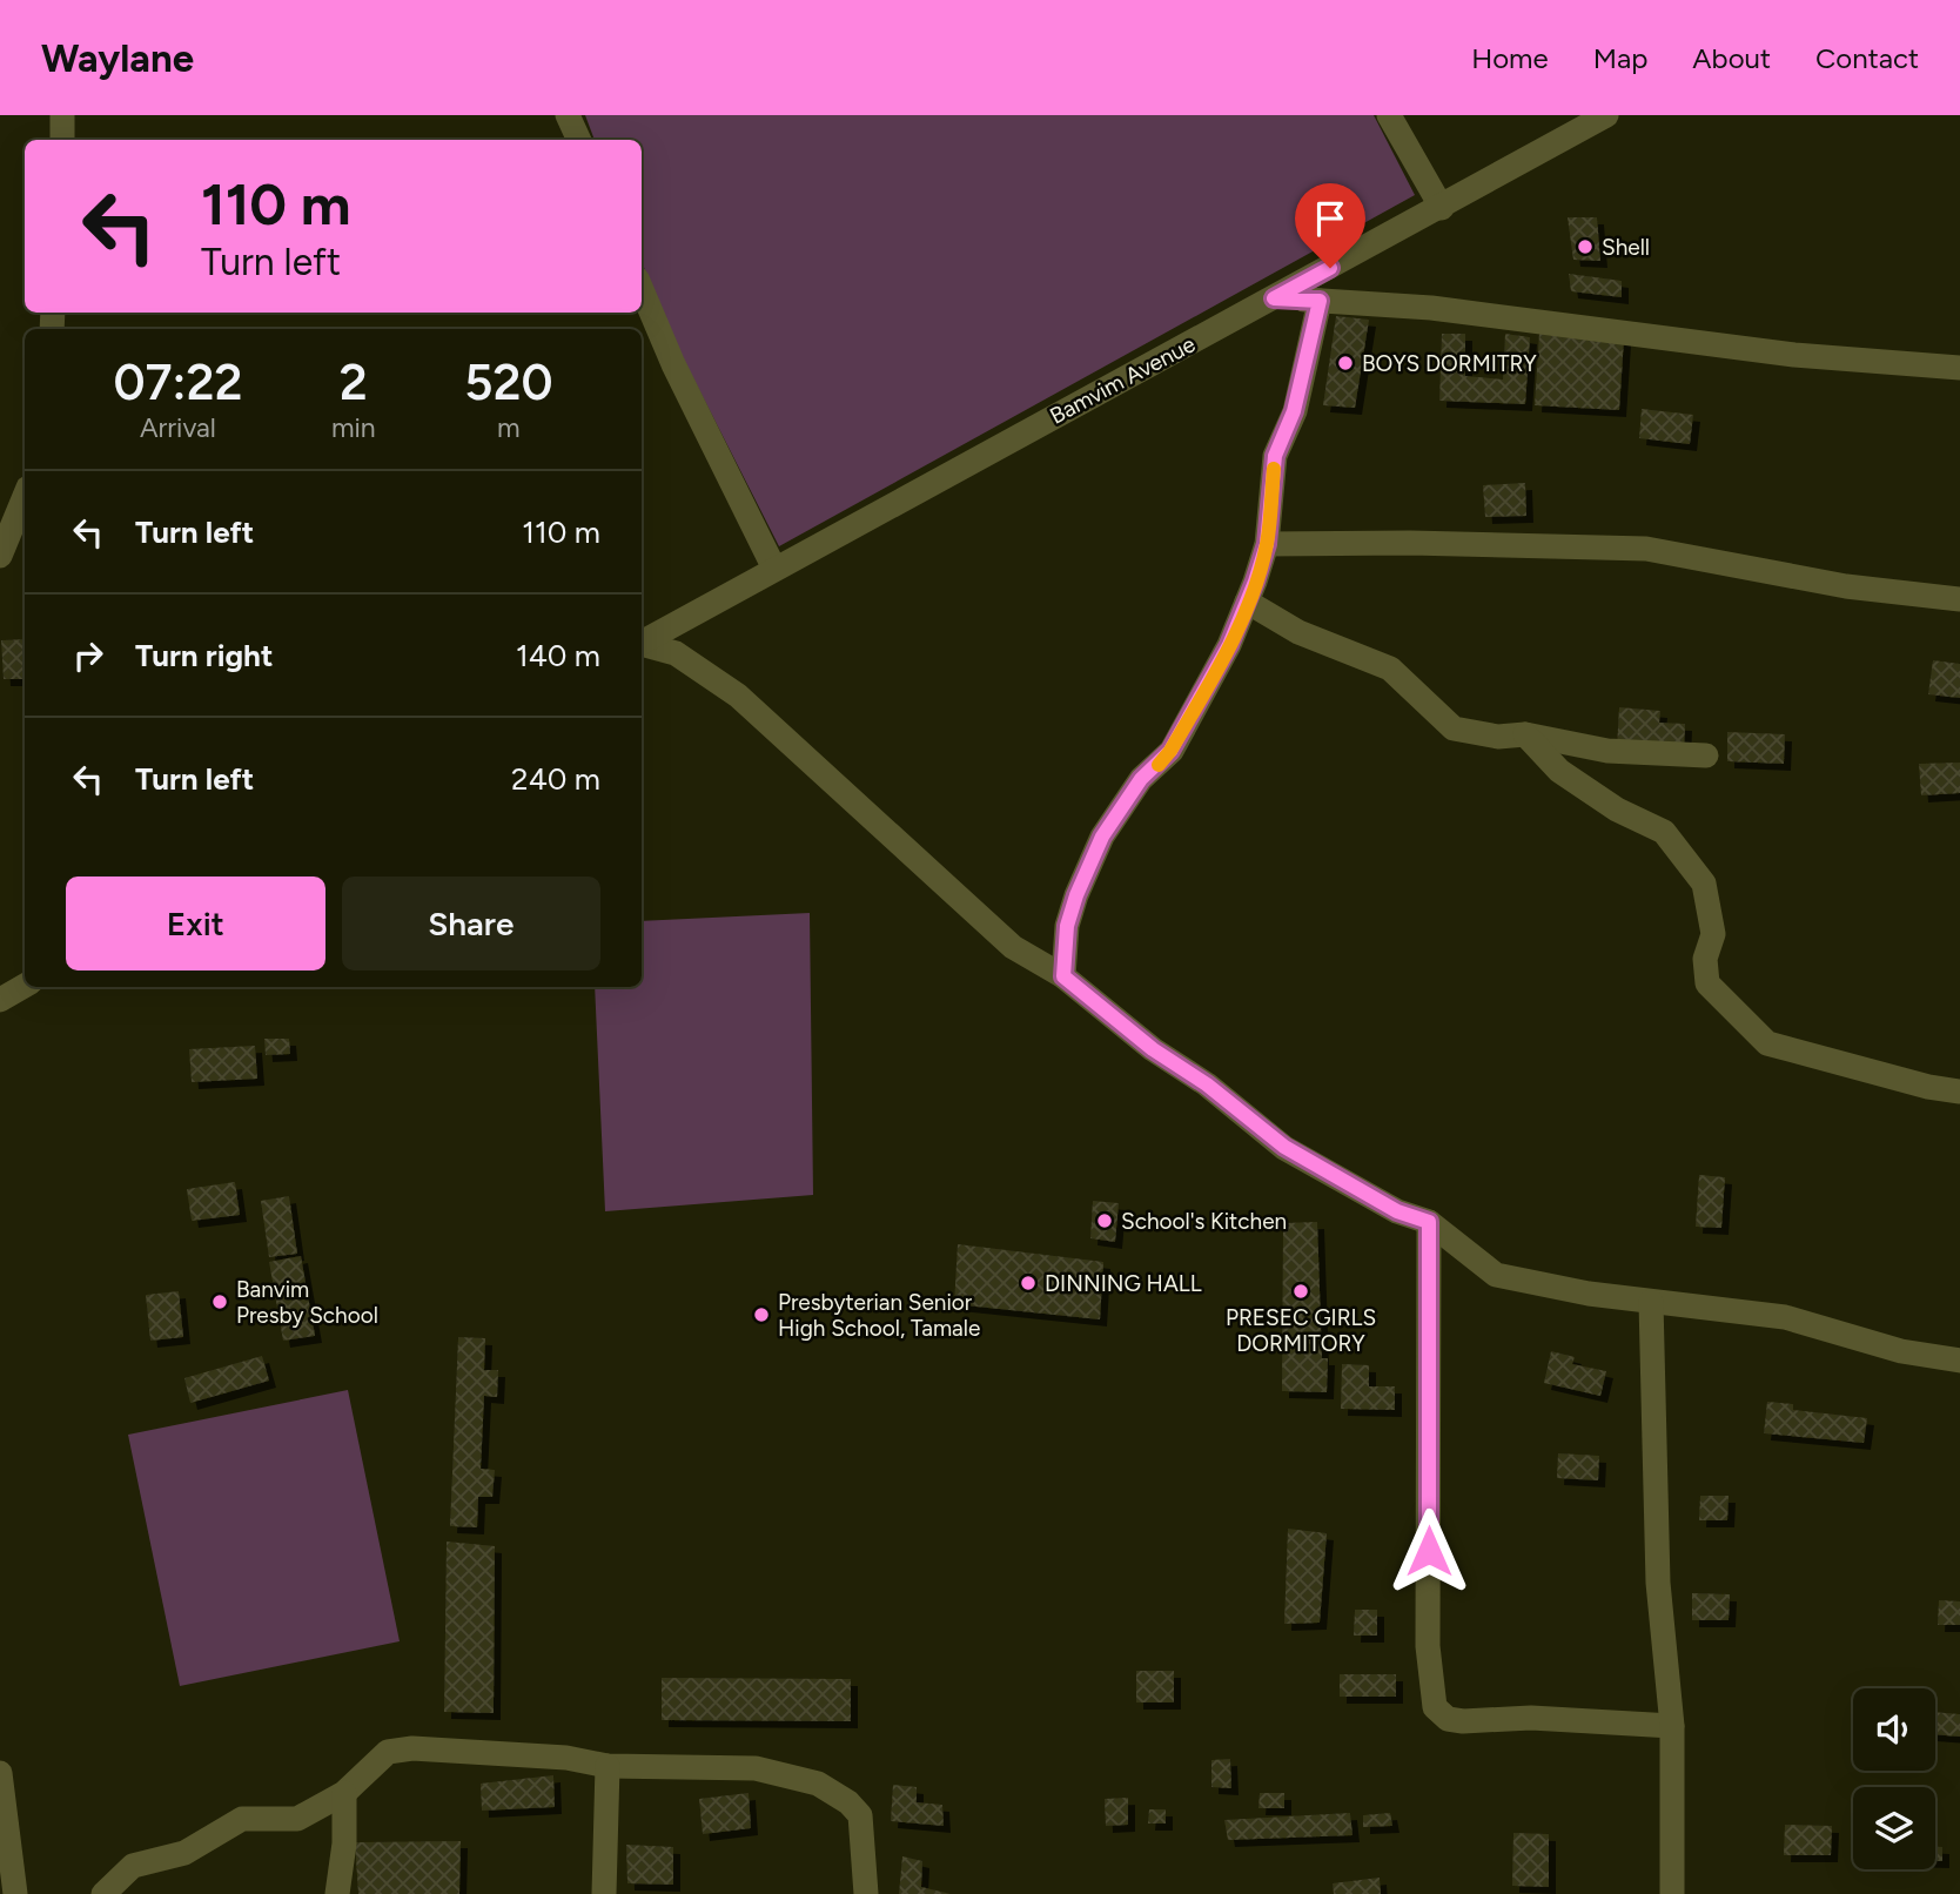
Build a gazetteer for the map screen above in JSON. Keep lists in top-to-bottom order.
{
  "streets": {
    "street": ["Bamvim Avenue"]
  },
  "places": [
    "Shell",
    "BOYS DORMITRY",
    "School's Kitchen",
    "DINNING HALL",
    "PRESEC GIRLS DORMITORY",
    "Banvim Presby School",
    "Presbyterian Senior High School, Tamale"
  ],
  "page": {
    "header": "Waylane",
    "nav": [
      "Home",
      "Map",
      "About",
      "Contact"
    ],
    "turn": ["110 m", "Turn left"],
    "eta": [
      "07:22",
      "Arrival",
      "2",
      "min",
      "520",
      "m"
    ],
    "list": [
      {
        "name": "Turn left",
        "value": "110 m"
      },
      {
        "name": "Turn right",
        "value": "140 m"
      },
      {
        "name": "Turn left",
        "value": "240 m"
      }
    ],
    "buttons": ["Exit", "Share"]
  }
}
